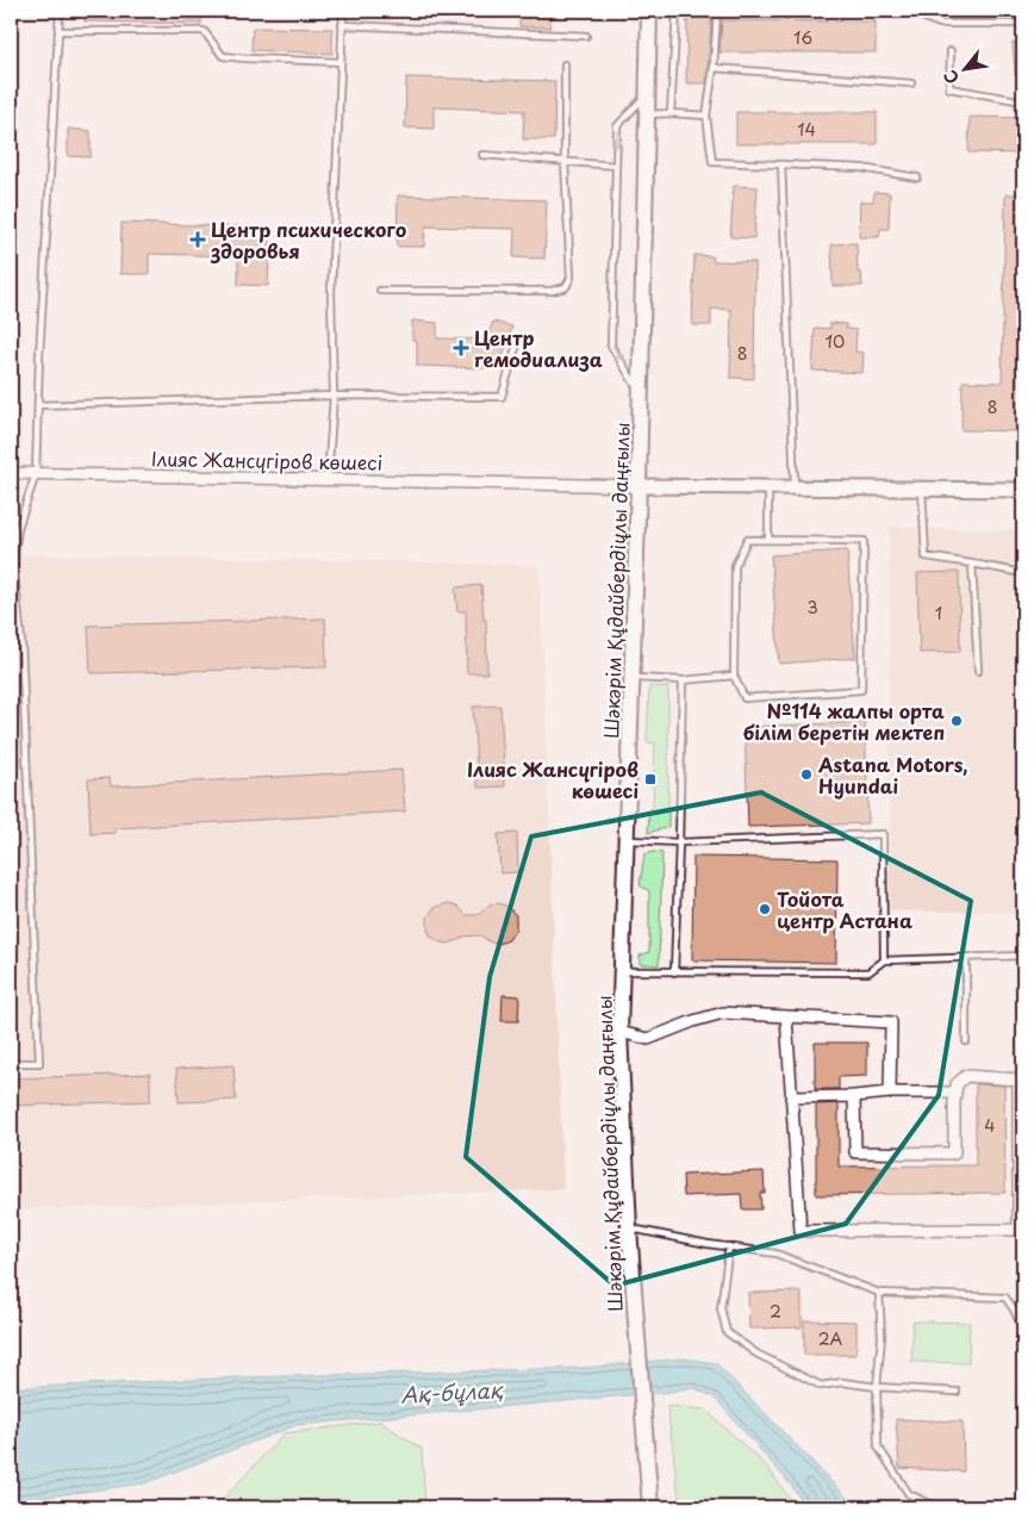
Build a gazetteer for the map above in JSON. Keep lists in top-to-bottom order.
{
  "streets": {
    "main road": ["Шәкәрім Құдайбердіұлы даңғылы"],
    "street": ["Ілияс Жансүгіров көшесі"]
  },
  "crossings": [
    ["Ілияс Жансүгіров көшесі", "Шәкәрім Құдайбердіұлы даңғылы"]
  ],
  "water": ["Ақ-бұлақ"],
  "places": {
    "health": ["Центр психического здоровья", "Центр гемодиализа"],
    "other": ["№114 жалпы орта білім беретін мектеп", "Astana Motors, Hyundai", "Тойота центр Астана"],
    "transit": ["Ілияс Жансүгіров көшесі"]
  },
  "house_numbers": [
    "16",
    "14",
    "10",
    "8",
    "8",
    "3",
    "1",
    "4",
    "2",
    "2А"
  ],
  "north": "bottom left"
}
